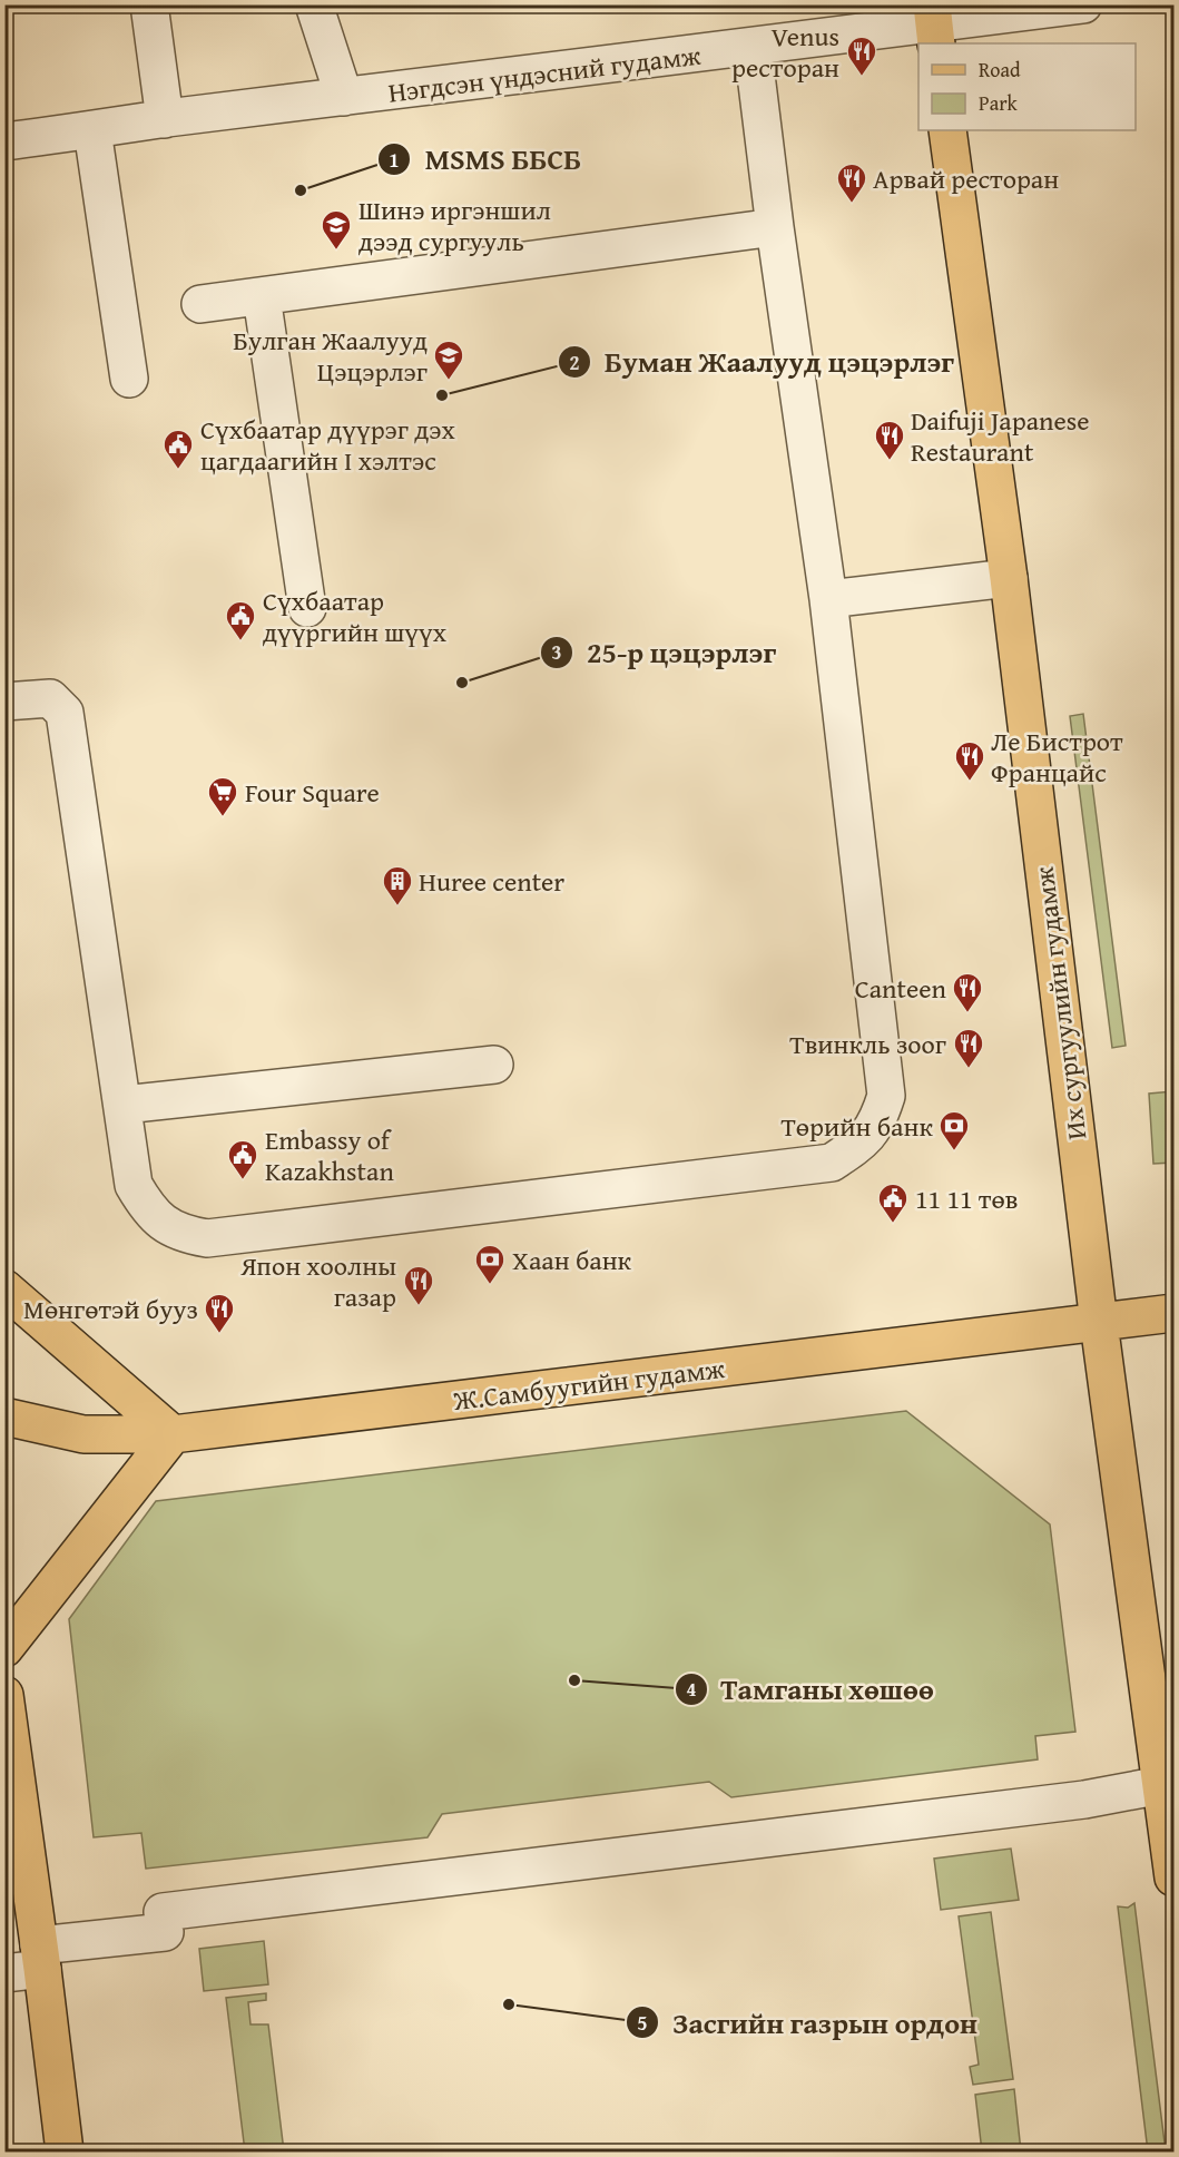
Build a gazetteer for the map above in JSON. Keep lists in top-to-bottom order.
{
  "streets": {
    "main road": ["Их сургуулийн гудамж", "Ж.Самбуугийн гудамж"],
    "street": ["Нэгдсэн үндэсний гудамж"]
  },
  "crossings": [
    ["Их сургуулийн гудамж", "Ж.Самбуугийн гудамж"]
  ],
  "places": {
    "restaurant": [
      "Venus ресторан",
      "Арвай ресторан",
      "Daifuji Japanese Restaurant",
      "Ле Бистрот Францайс",
      "Canteen",
      "Твинкль зоог",
      "Япон хоолны газар",
      "Мөнгөтэй бууз"
    ],
    "other": [
      "MSMS ББСБ",
      "Буман Жаалууд цэцэрлэг",
      "25-р цэцэрлэг",
      "Тамганы хөшөө",
      "Засгийн газрын ордон"
    ],
    "school or university": ["Шинэ иргэншил дээд сургууль", "Булган Жаалууд Цэцэрлэг"],
    "public building": [
      "Сүхбаатар дүүрэг дэх цагдаагийн I хэлтэс",
      "Сүхбаатар дүүргийн шүүх",
      "Embassy of Kazakhstan",
      "11 11 төв"
    ],
    "supermarket": ["Four Square"],
    "building": ["Huree center"],
    "bank": ["Төрийн банк", "Хаан банк"]
  },
  "legend": ["Road", "Park"]
}
